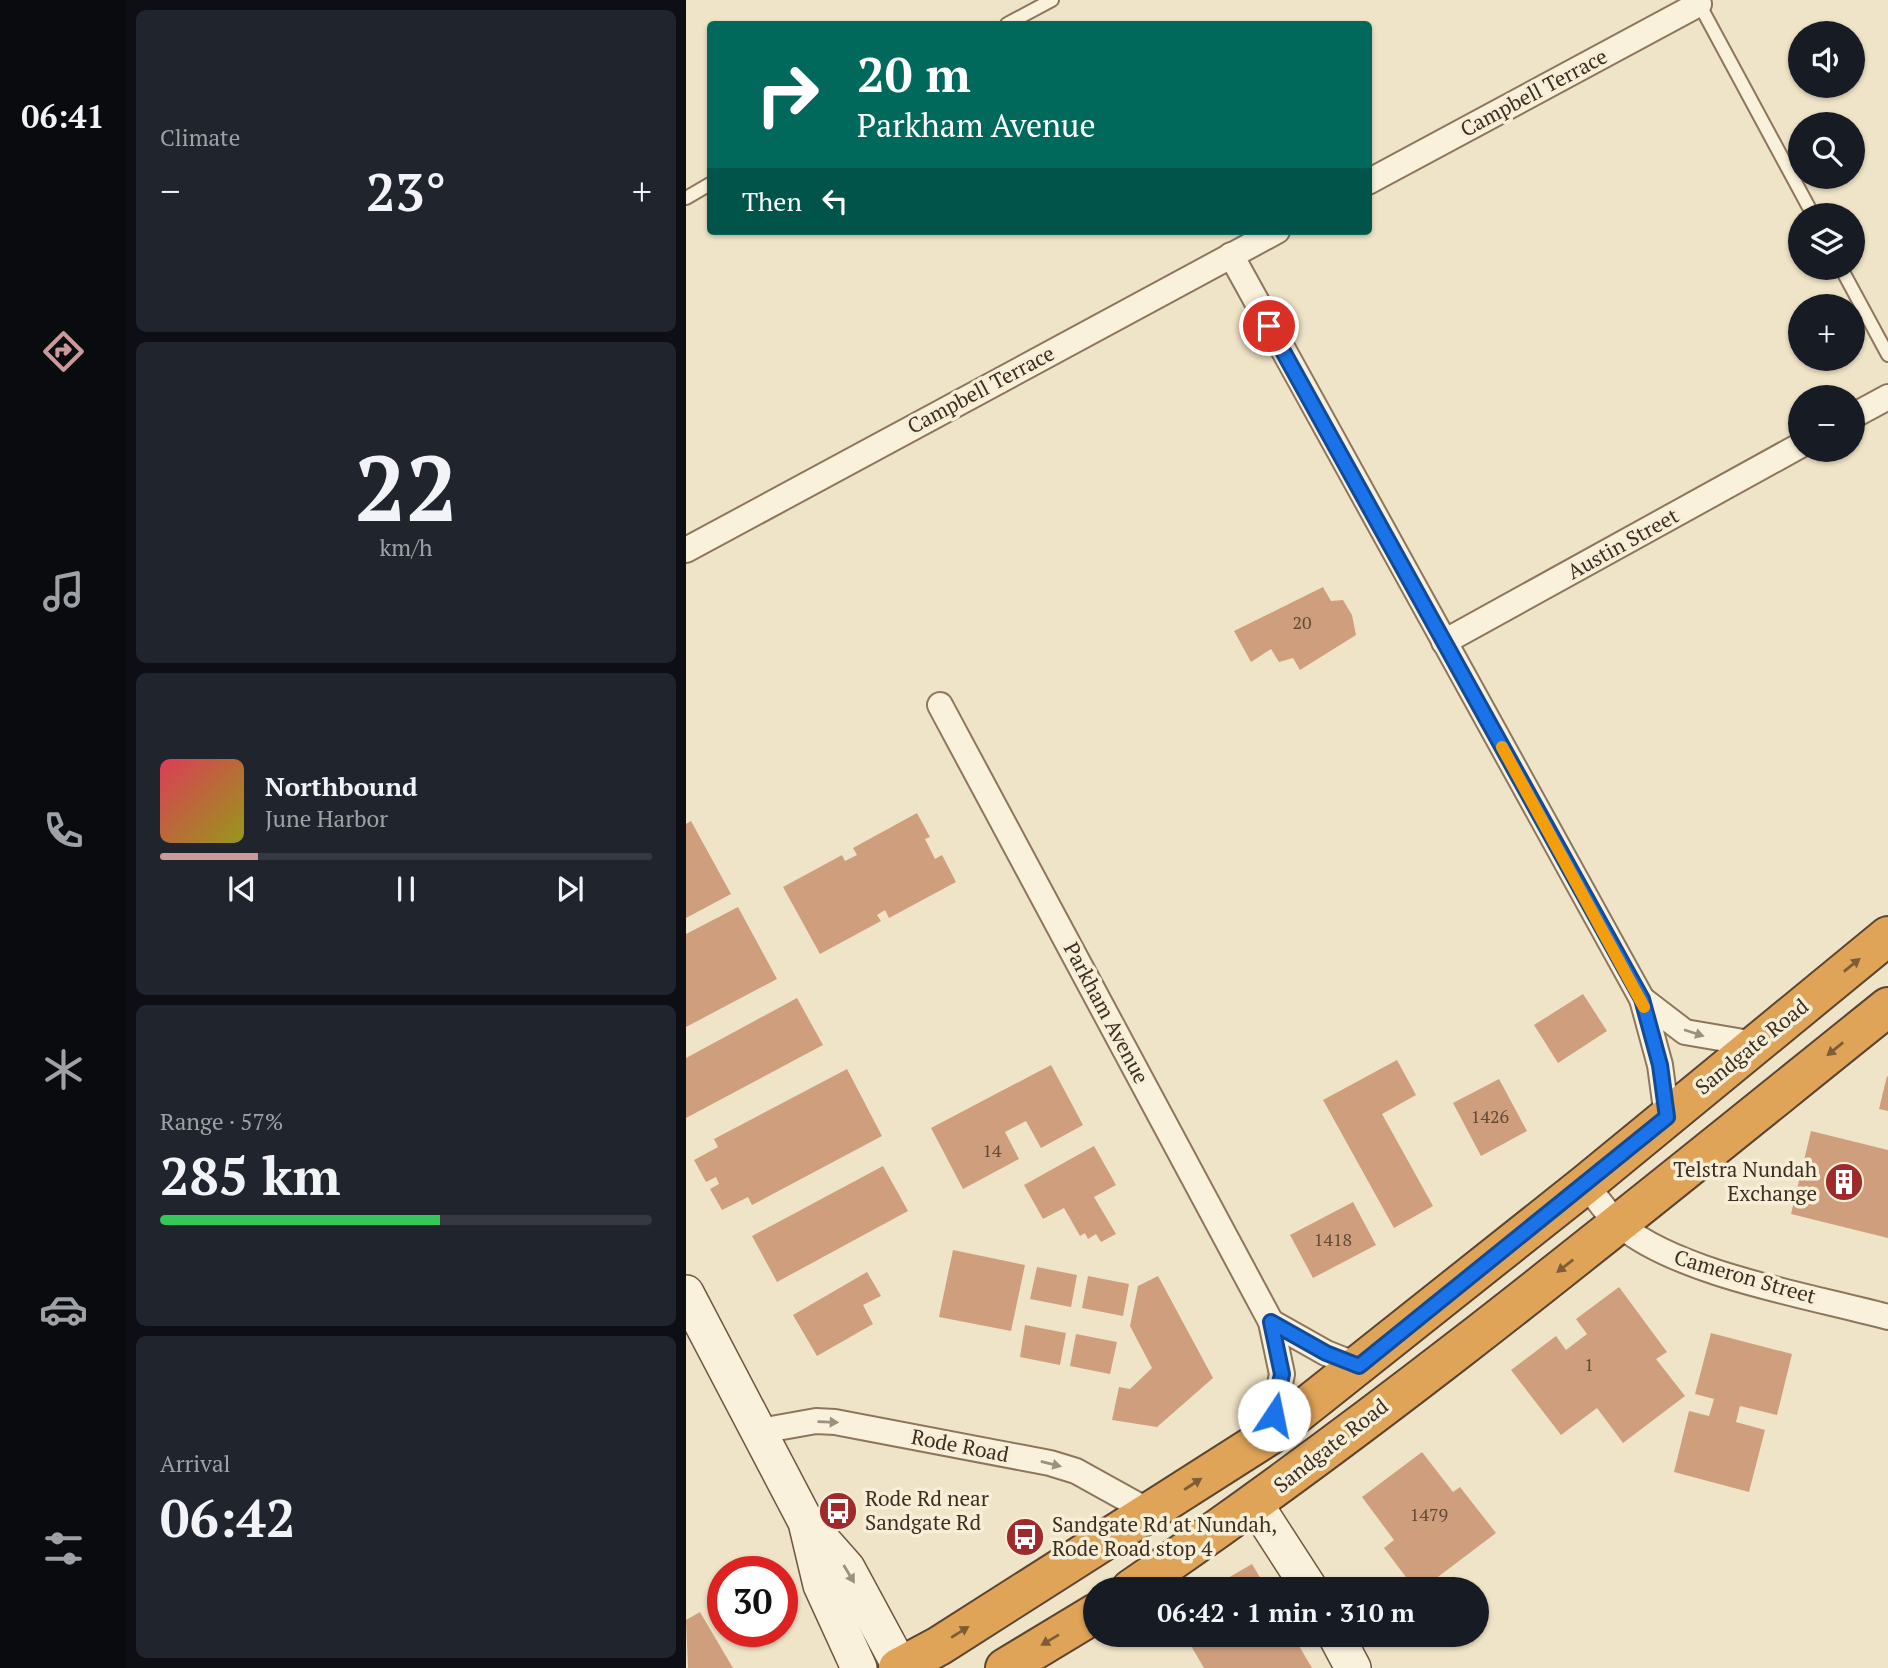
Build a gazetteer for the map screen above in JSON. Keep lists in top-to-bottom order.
{
  "streets": {
    "highway": ["Sandgate Road"],
    "street": [
      "Campbell Terrace",
      "Austin Street",
      "Parkham Avenue",
      "Cameron Street",
      "Rode Road"
    ]
  },
  "crossings": [
    ["Parkham Avenue", "Sandgate Road"],
    ["Sandgate Road", "Cameron Street"],
    ["Sandgate Road", "Rode Road"]
  ],
  "one_way": ["Rode Road"],
  "places": {
    "building": ["Telstra Nundah Exchange"],
    "bus stop": ["Rode Rd near Sandgate Rd", "Sandgate Rd at Nundah, Rode Road stop 4"]
  },
  "house_numbers": [
    "20",
    "1426",
    "14",
    "1418",
    "1",
    "1479"
  ],
  "page": {
    "tabs": "06:41",
    "tile": [
      "Climate",
      ["22", "km/h"],
      ["Range · 57%", "285 km"],
      ["Arrival", "06:42"]
    ],
    "map_buttons": ["+", "−"],
    "turn": ["20 m", "Parkham Avenue"],
    "heat": ["−", "23°", "+"],
    "then": "Then",
    "song": ["Northbound", "June Harbor"],
    "limit": "30",
    "trip": "06:42 · 1 min · 310 m"
  }
}
